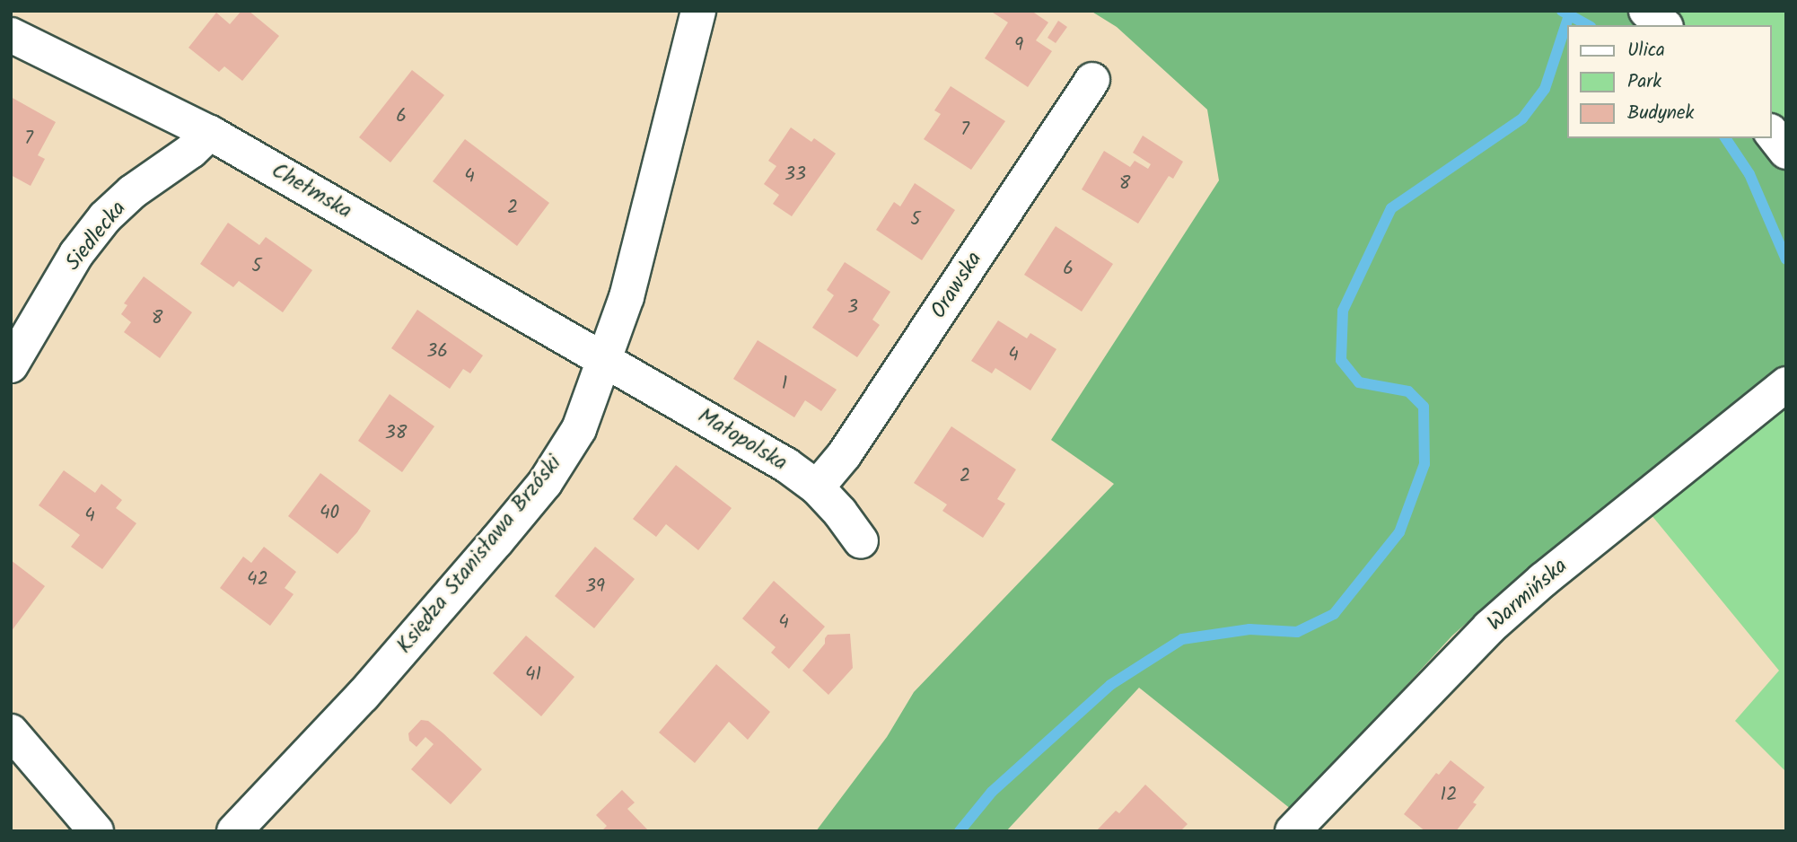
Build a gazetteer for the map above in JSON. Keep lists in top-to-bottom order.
{
  "streets": {
    "street": [
      "Chełmska",
      "Siedlecka",
      "Orawska",
      "Małopolska",
      "Księdza Stanisława Brzóski",
      "Warmińska"
    ]
  },
  "crossings": [
    ["Chełmska", "Siedlecka"],
    ["Chełmska", "Małopolska"],
    ["Chełmska", "Księdza Stanisława Brzóski"],
    ["Orawska", "Małopolska"],
    ["Małopolska", "Księdza Stanisława Brzóski"]
  ],
  "house_numbers": [
    "9",
    "6",
    "7",
    "7",
    "33",
    "4",
    "8",
    "2",
    "5",
    "5",
    "6",
    "3",
    "8",
    "36",
    "4",
    "1",
    "38",
    "2",
    "40",
    "4",
    "42",
    "39",
    "4",
    "41",
    "12"
  ],
  "legend": ["Ulica", "Park", "Budynek"]
}
